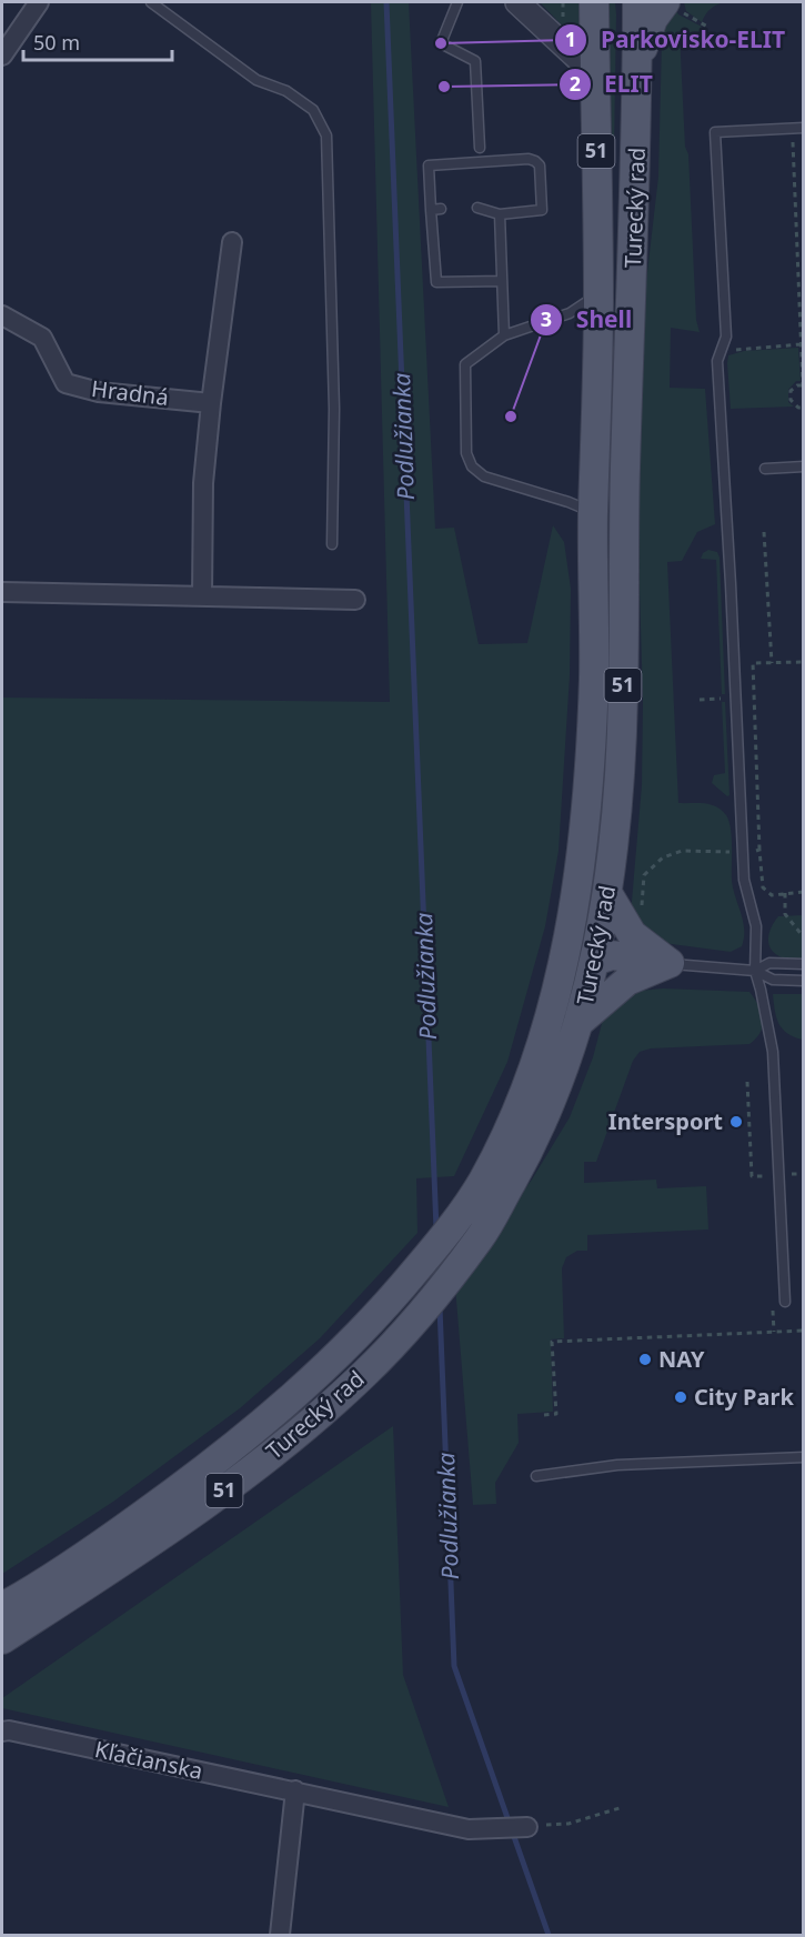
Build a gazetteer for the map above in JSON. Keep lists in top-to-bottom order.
{
  "streets": {
    "main road": ["51", "Turecký rad"],
    "street": ["Hradná", "Kľačianska"]
  },
  "water": ["Podlužianka"],
  "places": [
    "Parkovisko-ELIT",
    "ELIT",
    "Shell",
    "Intersport",
    "NAY",
    "City Park"
  ],
  "scale_bar": "50 m"
}
